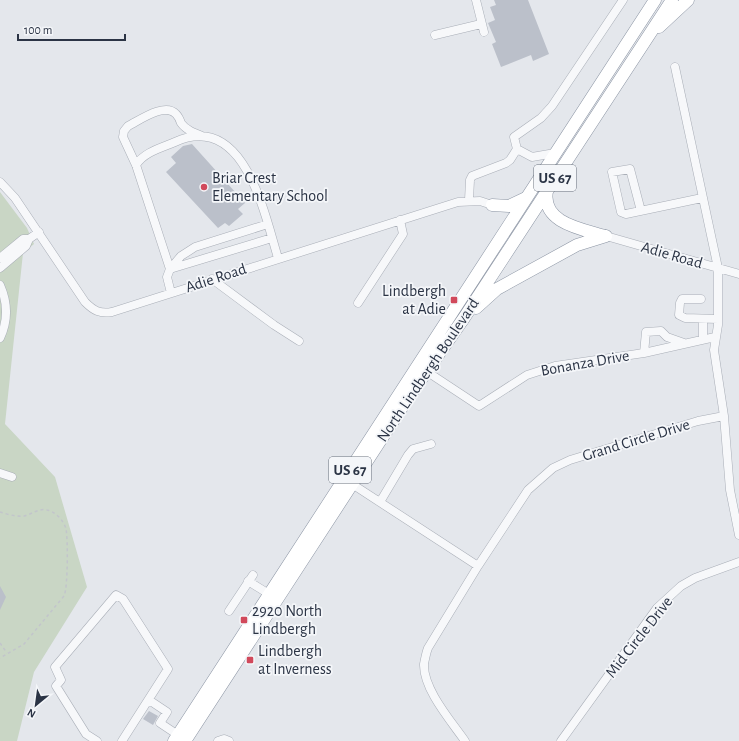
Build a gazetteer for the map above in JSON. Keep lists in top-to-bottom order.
{
  "streets": {
    "highway": ["US 67", "North Lindbergh Boulevard"],
    "street": [
      "Adie Road",
      "Bonanza Drive",
      "Grand Circle Drive",
      "Mid Circle Drive"
    ]
  },
  "crossings": [
    ["Bonanza Drive", "North Lindbergh Boulevard"]
  ],
  "places": {
    "other": ["Briar Crest Elementary School"],
    "transit": ["Lindbergh at Adie", "2920 North Lindbergh", "Lindbergh at Inverness"]
  },
  "scale_bar": "100 m",
  "north": "bottom left"
}
